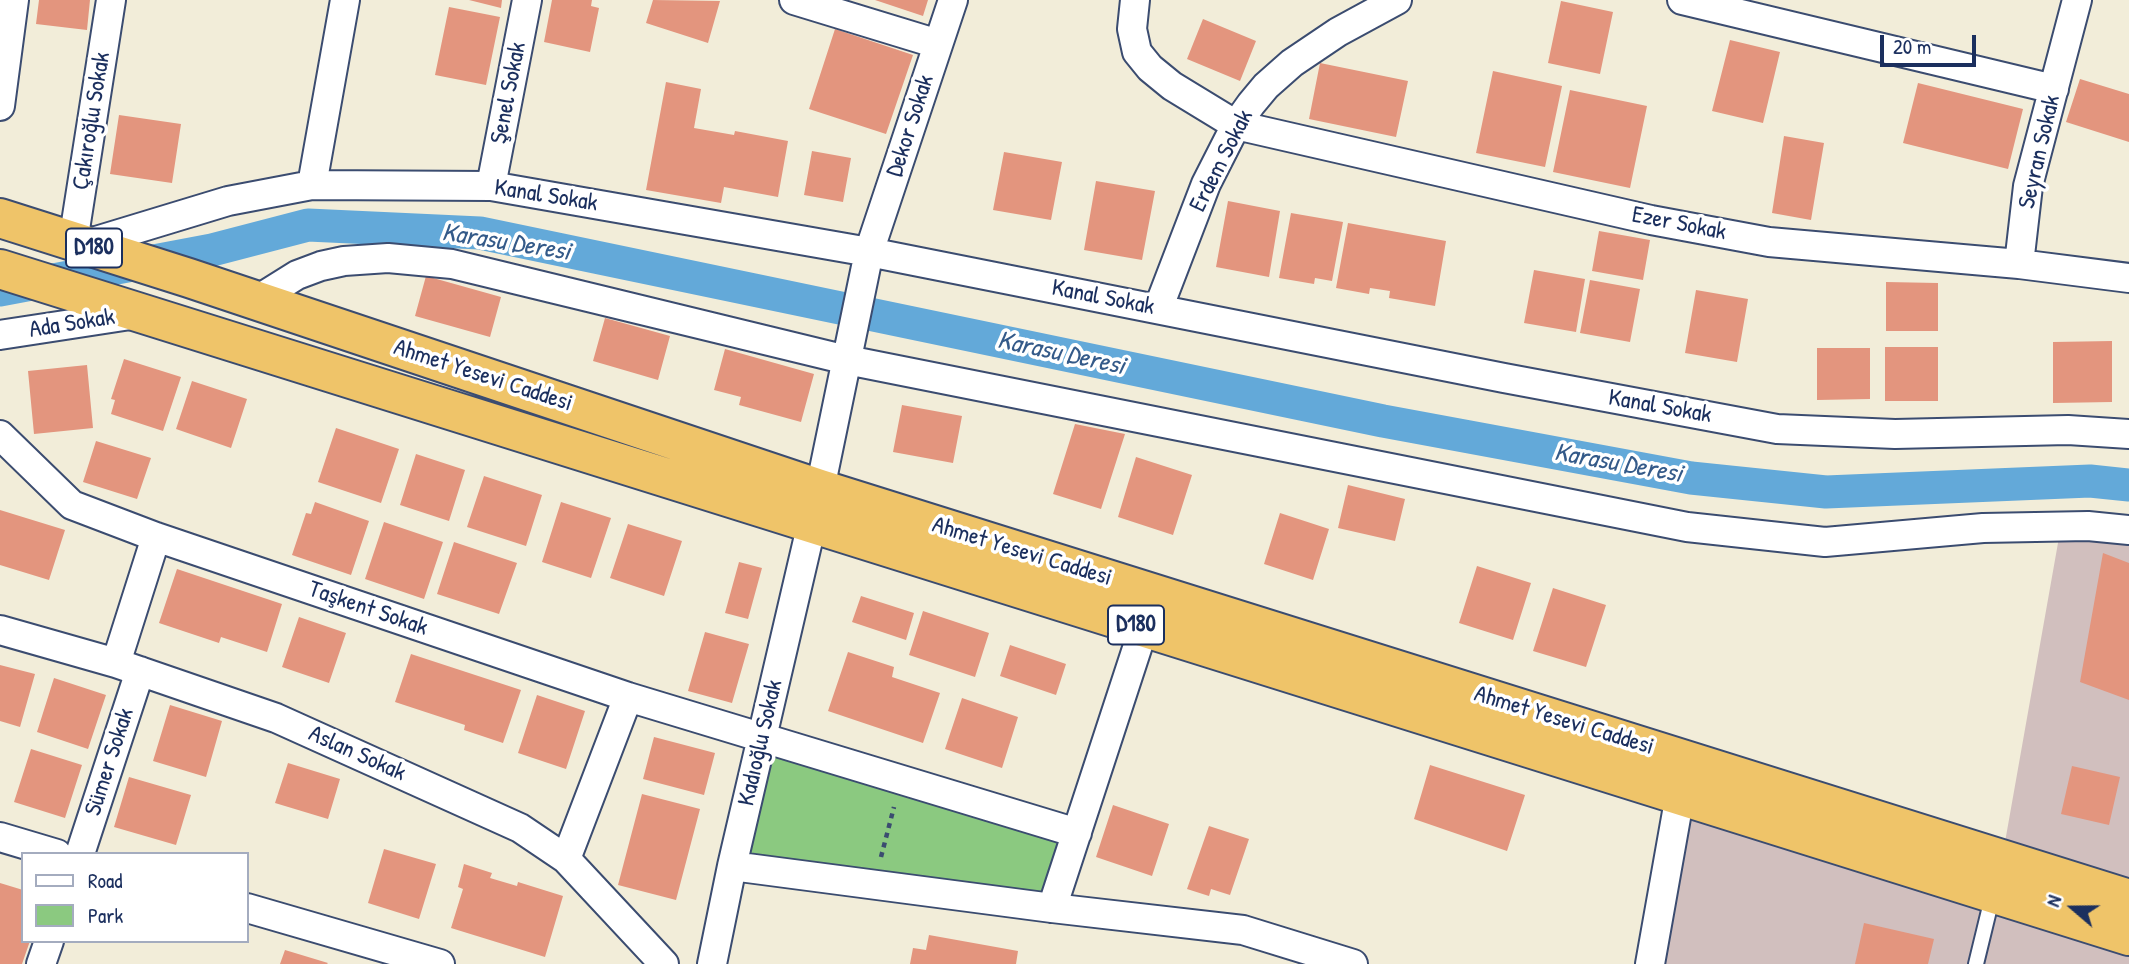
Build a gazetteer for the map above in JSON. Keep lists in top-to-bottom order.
{
  "streets": {
    "highway": ["D180", "Ahmet Yesevi Caddesi"],
    "street": [
      "Şenel Sokak",
      "Çakıroğlu Sokak",
      "Dekor Sokak",
      "Seyran Sokak",
      "Erdem Sokak",
      "Kanal Sokak",
      "Ezer Sokak",
      "Ada Sokak",
      "Taşkent Sokak",
      "Kadıoğlu Sokak",
      "Aslan Sokak",
      "Sümer Sokak"
    ]
  },
  "crossings": [
    ["Şenel Sokak", "Kanal Sokak"],
    ["Çakıroğlu Sokak", "Kanal Sokak"],
    ["Çakıroğlu Sokak", "Ahmet Yesevi Caddesi"],
    ["Dekor Sokak", "Kanal Sokak"],
    ["Dekor Sokak", "Kadıoğlu Sokak"],
    ["Seyran Sokak", "Ezer Sokak"],
    ["Erdem Sokak", "Kanal Sokak"],
    ["Erdem Sokak", "Ezer Sokak"],
    ["Kanal Sokak", "Ahmet Yesevi Caddesi"],
    ["Ada Sokak", "Ahmet Yesevi Caddesi"],
    ["Ahmet Yesevi Caddesi", "Kadıoğlu Sokak"],
    ["Taşkent Sokak", "Kadıoğlu Sokak"],
    ["Taşkent Sokak", "Sümer Sokak"],
    ["Aslan Sokak", "Sümer Sokak"]
  ],
  "water": ["Karasu Deresi"],
  "legend": ["Road", "Park"],
  "scale_bar": "20 m",
  "north": "left"
}
